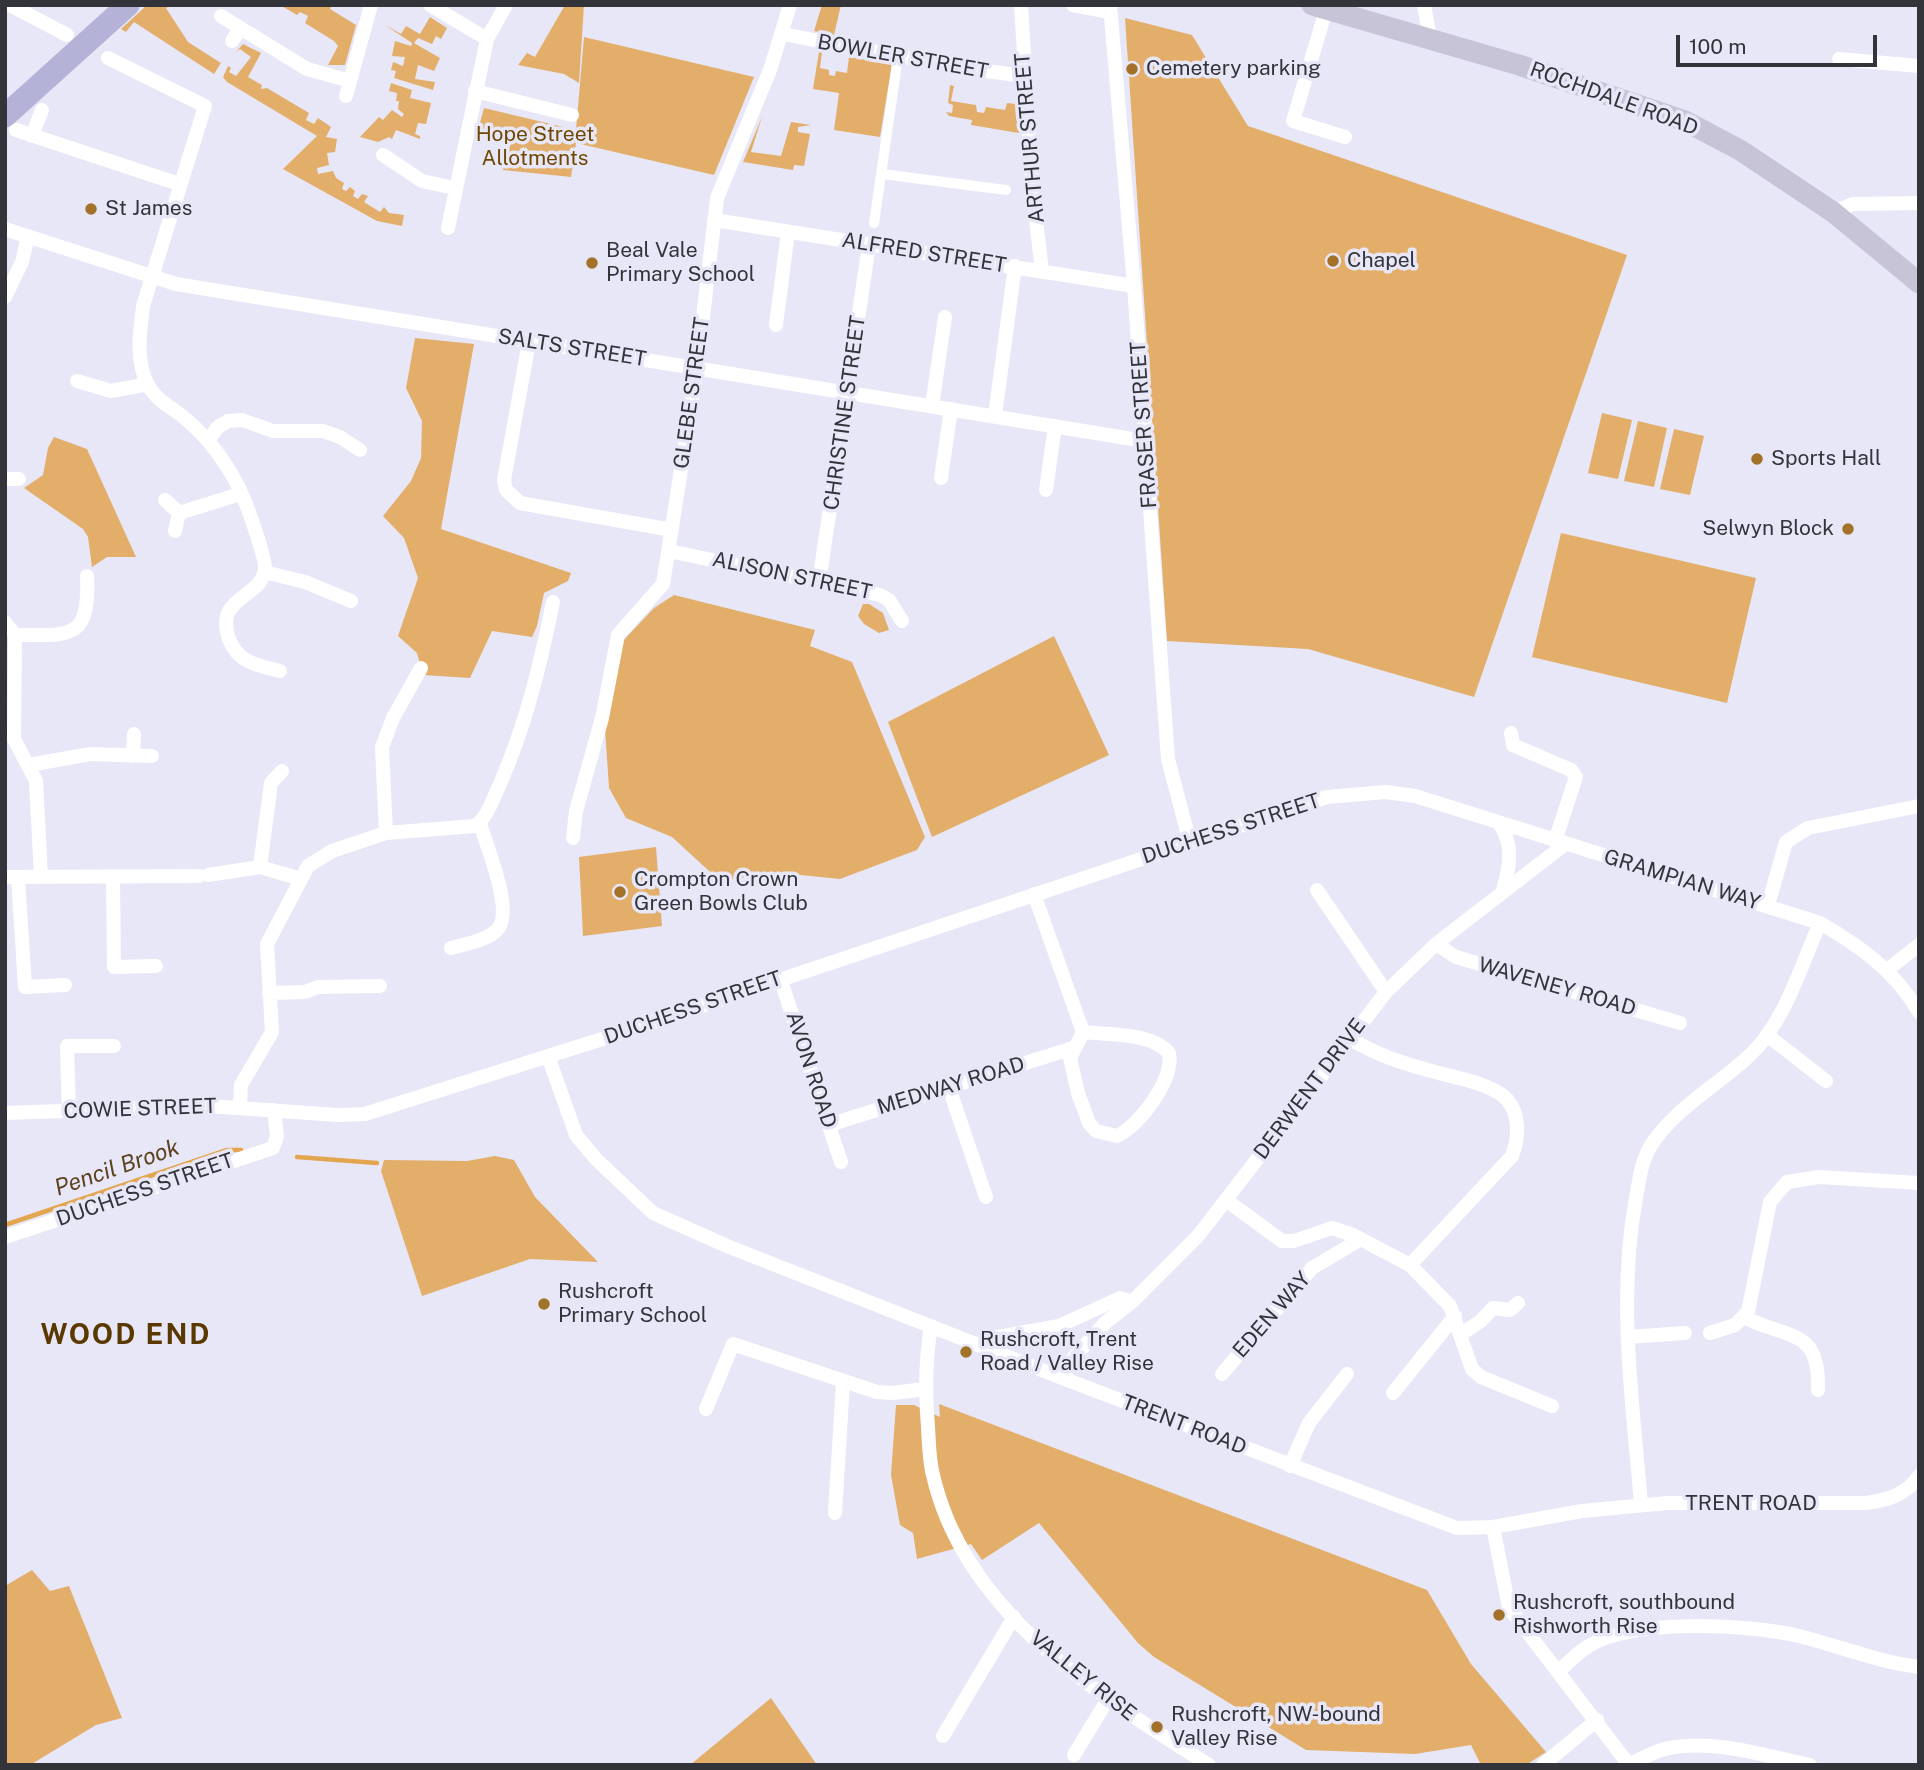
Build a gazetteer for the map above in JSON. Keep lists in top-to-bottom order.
{
  "streets": {
    "main road": ["ROCHDALE ROAD"],
    "street": [
      "BOWLER STREET",
      "ARTHUR STREET",
      "ALFRED STREET",
      "SALTS STREET",
      "GLEBE STREET",
      "CHRISTINE STREET",
      "FRASER STREET",
      "ALISON STREET",
      "DUCHESS STREET",
      "GRAMPIAN WAY",
      "WAVENEY ROAD",
      "AVON ROAD",
      "MEDWAY ROAD",
      "DERWENT DRIVE",
      "COWIE STREET",
      "EDEN WAY",
      "TRENT ROAD",
      "VALLEY RISE"
    ]
  },
  "crossings": [
    ["BOWLER STREET", "ARTHUR STREET"],
    ["BOWLER STREET", "GLEBE STREET"],
    ["ARTHUR STREET", "ALFRED STREET"],
    ["ALFRED STREET", "GLEBE STREET"],
    ["ALFRED STREET", "CHRISTINE STREET"],
    ["ALFRED STREET", "FRASER STREET"],
    ["SALTS STREET", "GLEBE STREET"],
    ["SALTS STREET", "CHRISTINE STREET"],
    ["SALTS STREET", "FRASER STREET"],
    ["GLEBE STREET", "ALISON STREET"],
    ["CHRISTINE STREET", "ALISON STREET"],
    ["FRASER STREET", "DUCHESS STREET"],
    ["DUCHESS STREET", "GRAMPIAN WAY"],
    ["DUCHESS STREET", "AVON ROAD"],
    ["DUCHESS STREET", "COWIE STREET"],
    ["DUCHESS STREET", "TRENT ROAD"],
    ["GRAMPIAN WAY", "DERWENT DRIVE"],
    ["WAVENEY ROAD", "DERWENT DRIVE"],
    ["AVON ROAD", "MEDWAY ROAD"],
    ["DERWENT DRIVE", "TRENT ROAD"],
    ["TRENT ROAD", "VALLEY RISE"]
  ],
  "districts": ["WOOD END"],
  "water": ["Pencil Brook"],
  "parks": ["Hope Street Allotments"],
  "places": [
    "Cemetery parking",
    "St James",
    "Chapel",
    "Beal Vale Primary School",
    "Sports Hall",
    "Selwyn Block",
    "Crompton Crown Green Bowls Club",
    "Rushcroft Primary School",
    "Rushcroft, Trent Road / Valley Rise",
    "Rushcroft, southbound Rishworth Rise",
    "Rushcroft, NW-bound Valley Rise"
  ],
  "scale_bar": "100 m"
}
